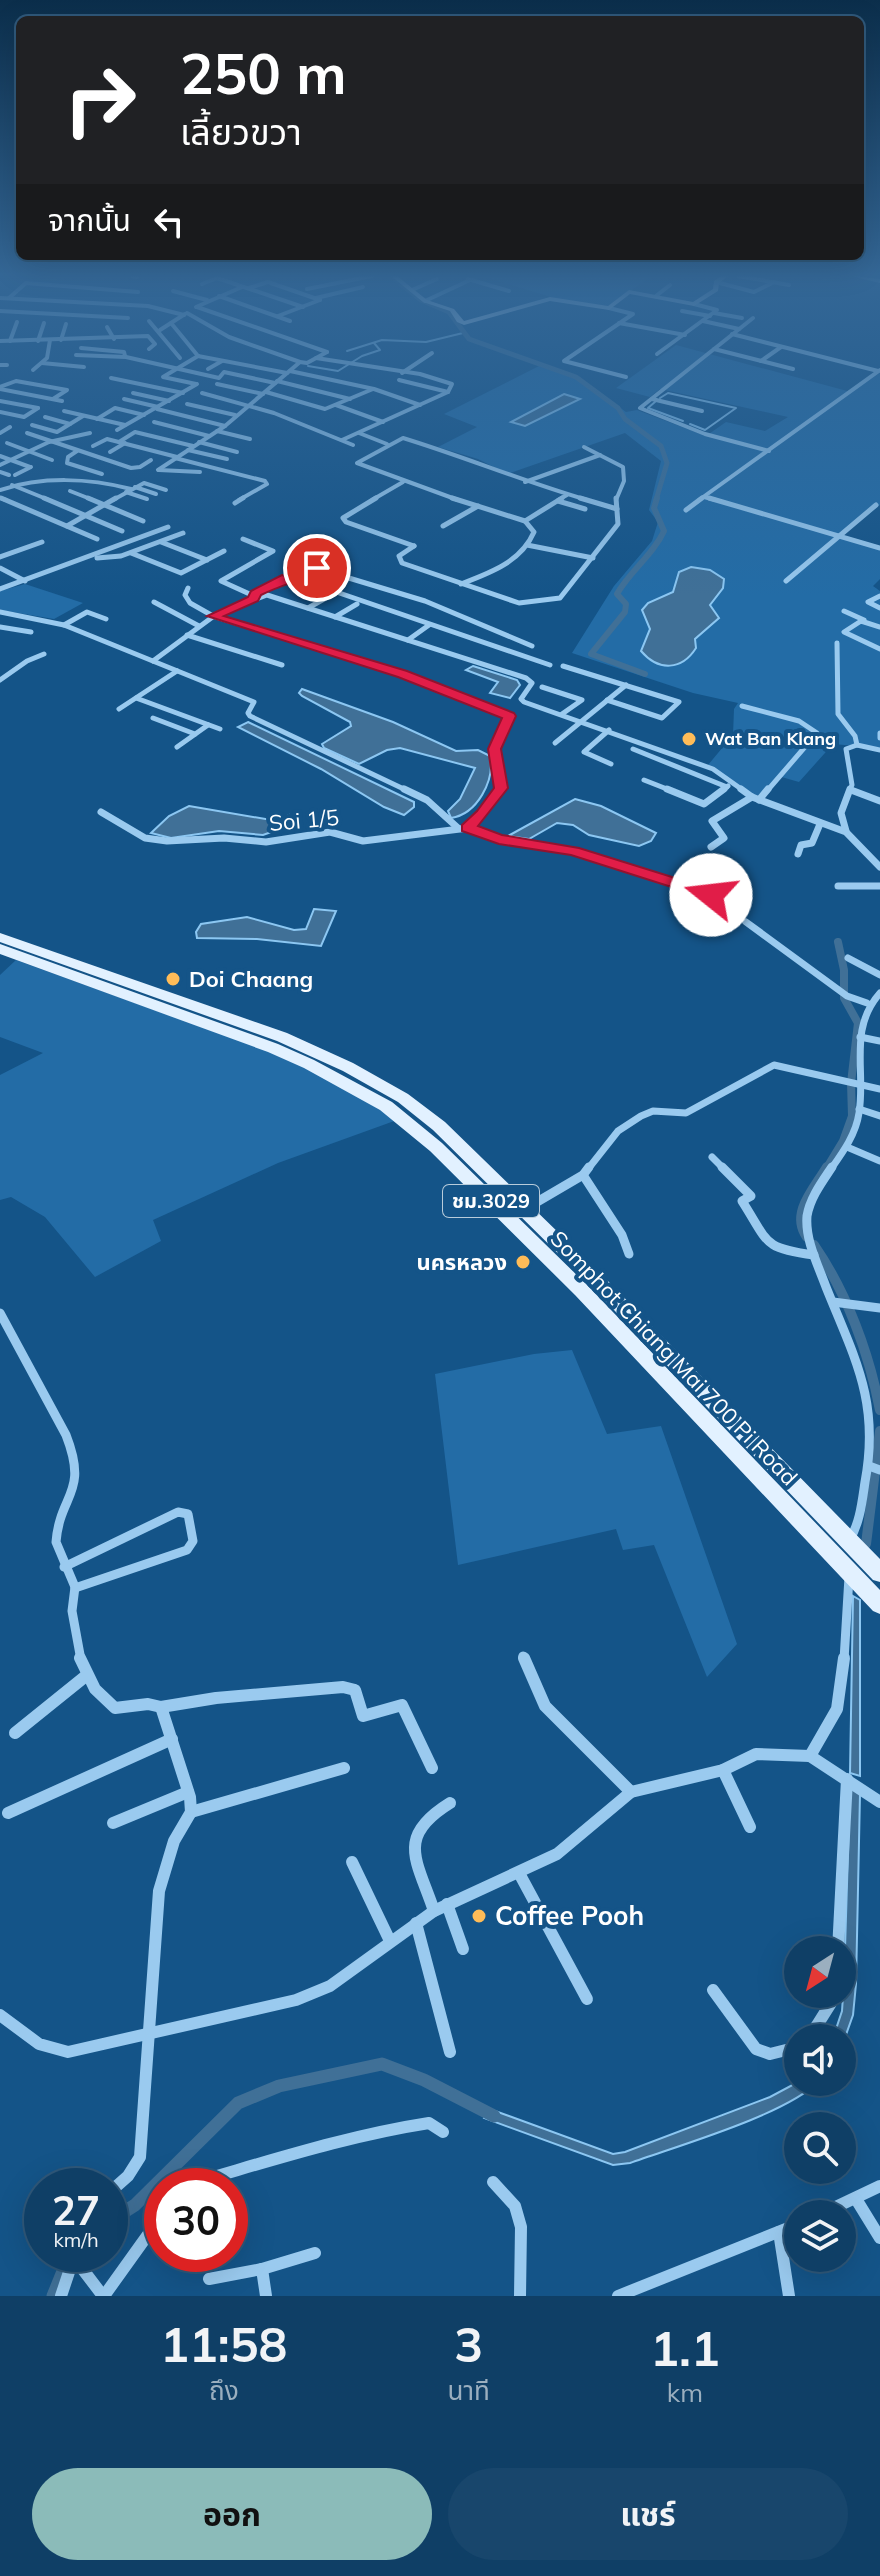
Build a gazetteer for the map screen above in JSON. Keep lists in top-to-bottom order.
{
  "streets": {
    "main road": ["ชม.3029", "Somphot Chiang Mai 700 Pi Road"],
    "street": ["Soi 1/5"]
  },
  "places": [
    "Wat Ban Klang",
    "Doi Chaang",
    "นครหลวง",
    "Coffee Pooh"
  ],
  "north": "bottom left",
  "page": {
    "turn": ["250 m", "เลี้ยวขวา"],
    "then": "จากนั้น",
    "speed": "27 km/h",
    "limit": "30",
    "eta": [
      "11:58",
      "ถึง",
      "3",
      "นาที",
      "1.1",
      "km"
    ],
    "buttons": ["ออก", "แชร์"]
  }
}
